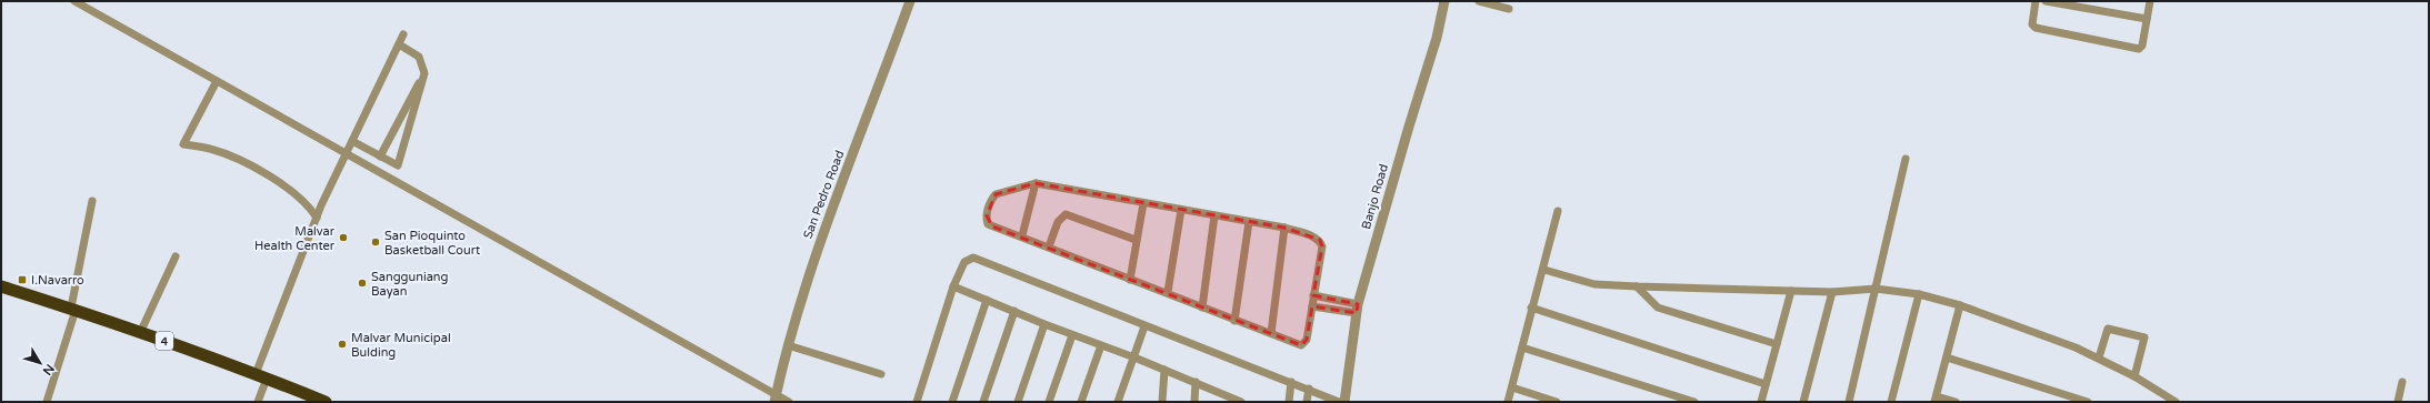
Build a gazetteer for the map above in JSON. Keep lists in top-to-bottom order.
{
  "streets": {
    "highway": ["4"],
    "street": ["San Pedro Road", "Banjo Road"]
  },
  "places": {
    "other": [
      "Malvar Health Center",
      "San Pioquinto Basketball Court",
      "Sangguniang Bayan",
      "Malvar Municipal Bulding"
    ],
    "transit": ["I.Navarro"]
  },
  "north": "bottom right"
}
